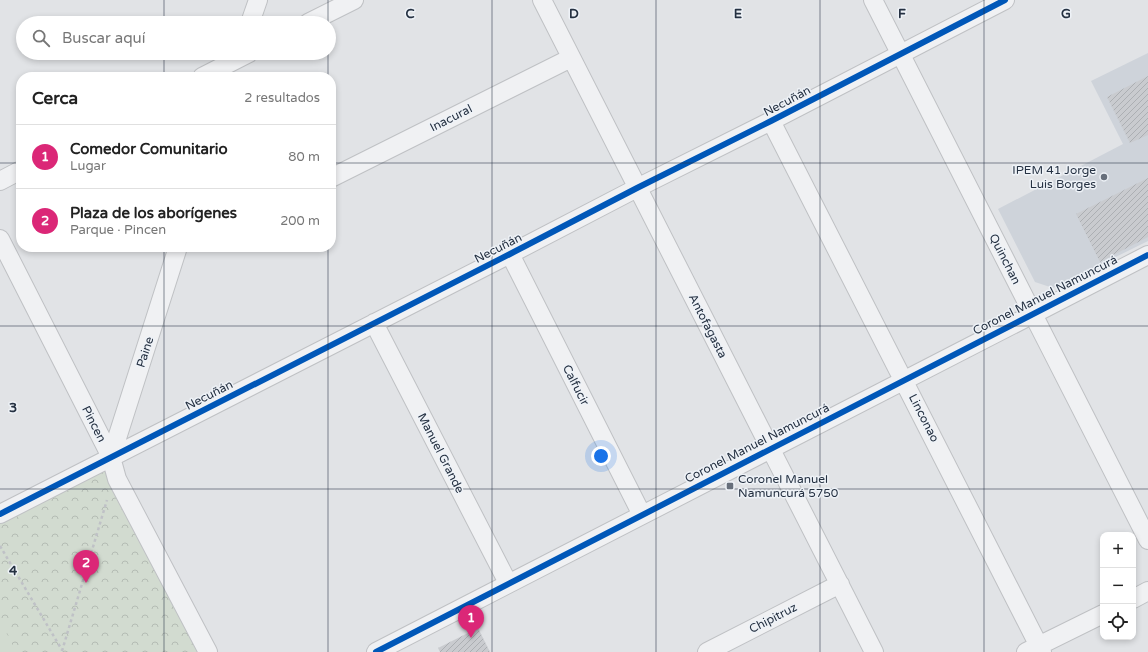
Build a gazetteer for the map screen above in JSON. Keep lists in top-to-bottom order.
{
  "streets": {
    "street": [
      "Necuñán",
      "Inacural",
      "Quinchan",
      "Coronel Manuel Namuncurá",
      "Antofagasta",
      "Paine",
      "Calfucir",
      "Linconao",
      "Pincen",
      "Manuel Grande",
      "Chipitruz"
    ]
  },
  "crossings": [
    ["Necuñán", "Quinchan"],
    ["Necuñán", "Antofagasta"],
    ["Necuñán", "Paine"],
    ["Necuñán", "Calfucir"],
    ["Necuñán", "Linconao"],
    ["Necuñán", "Pincen"],
    ["Necuñán", "Manuel Grande"],
    ["Inacural", "Antofagasta"],
    ["Quinchan", "Coronel Manuel Namuncurá"],
    ["Coronel Manuel Namuncurá", "Antofagasta"],
    ["Coronel Manuel Namuncurá", "Calfucir"],
    ["Coronel Manuel Namuncurá", "Linconao"],
    ["Coronel Manuel Namuncurá", "Manuel Grande"],
    ["Antofagasta", "Chipitruz"],
    ["Paine", "Pincen"]
  ],
  "places": {
    "other": ["IPEM 41 Jorge Luis Borges"],
    "transit": ["Coronel Manuel Namuncurá 5750"]
  },
  "page": {
    "search": "Buscar aquí",
    "heading": ["Cerca", "2 resultados"],
    "list": [
      {
        "mark": "1",
        "name": "Comedor Comunitario",
        "note": "Lugar",
        "value": "80 m"
      },
      {
        "mark": "2",
        "name": "Plaza de los aborígenes",
        "note": "Parque · Pincen",
        "value": "200 m"
      }
    ],
    "map_buttons": ["+", "−"],
    "pins": ["2", "1"]
  },
  "grid": {
    "columns": [
      "C",
      "D",
      "E",
      "F",
      "G"
    ],
    "rows": ["3", "4"]
  }
}
